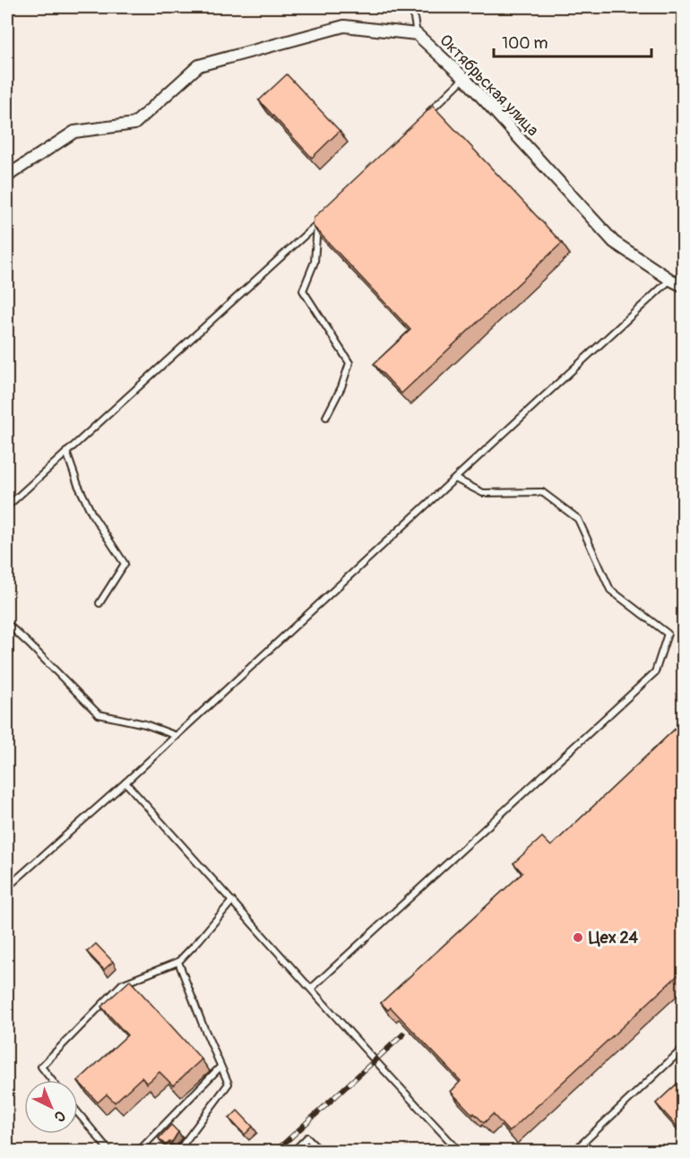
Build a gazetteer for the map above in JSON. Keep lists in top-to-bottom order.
{
  "streets": {
    "street": ["Октябрьская улица"]
  },
  "places": ["Цех 24"],
  "scale_bar": "100 m",
  "north": "bottom right"
}
